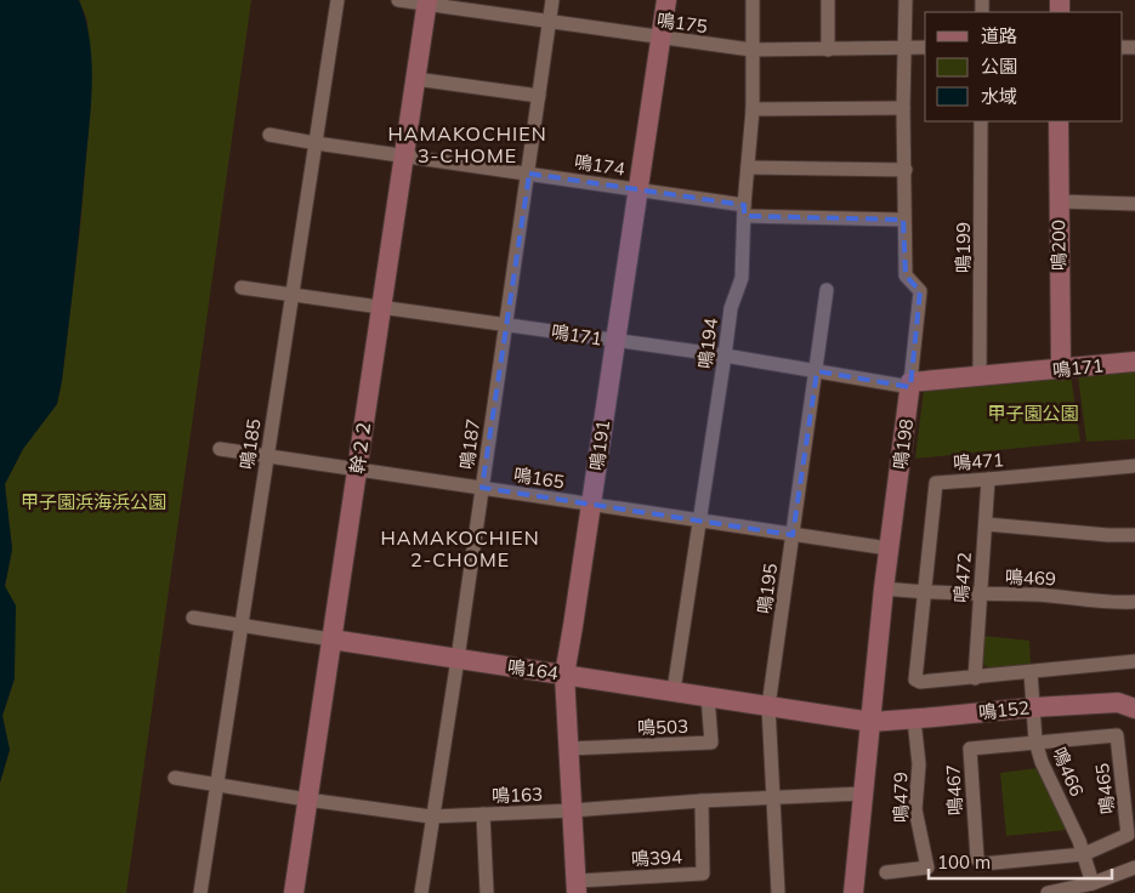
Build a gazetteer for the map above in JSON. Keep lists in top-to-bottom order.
{
  "streets": {
    "street": [
      "鳴175",
      "鳴174",
      "鳴200",
      "鳴199",
      "鳴171",
      "鳴194",
      "鳴185",
      "鳴187",
      "鳴198",
      "鳴191",
      "幹２２",
      "鳴471",
      "鳴165",
      "鳴472",
      "鳴469",
      "鳴195",
      "鳴164",
      "鳴152",
      "鳴503",
      "鳴466",
      "鳴465",
      "鳴467",
      "鳴163",
      "鳴479",
      "鳴394"
    ]
  },
  "crossings": [
    ["鳴175", "鳴194"],
    ["鳴175", "鳴187"],
    ["鳴175", "鳴198"],
    ["鳴175", "鳴191"],
    ["鳴175", "幹２２"],
    ["鳴174", "鳴194"],
    ["鳴174", "鳴185"],
    ["鳴174", "鳴187"],
    ["鳴174", "鳴198"],
    ["鳴174", "鳴191"],
    ["鳴174", "幹２２"],
    ["鳴200", "鳴171"],
    ["鳴199", "鳴171"],
    ["鳴171", "鳴194"],
    ["鳴171", "鳴185"],
    ["鳴171", "鳴187"],
    ["鳴171", "鳴198"],
    ["鳴171", "鳴191"],
    ["鳴171", "幹２２"],
    ["鳴171", "鳴195"],
    ["鳴194", "鳴165"],
    ["鳴194", "鳴164"],
    ["鳴185", "鳴165"],
    ["鳴185", "鳴164"],
    ["鳴185", "鳴163"],
    ["鳴187", "鳴165"],
    ["鳴187", "鳴164"],
    ["鳴187", "鳴163"],
    ["鳴198", "鳴165"],
    ["鳴198", "鳴164"],
    ["鳴198", "鳴152"],
    ["鳴198", "鳴163"],
    ["鳴191", "鳴165"],
    ["鳴191", "鳴164"],
    ["鳴191", "鳴503"],
    ["鳴191", "鳴163"],
    ["鳴191", "鳴394"],
    ["幹２２", "鳴165"],
    ["幹２２", "鳴164"],
    ["幹２２", "鳴163"],
    ["鳴471", "鳴472"],
    ["鳴471", "鳴469"],
    ["鳴165", "鳴195"],
    ["鳴472", "鳴469"],
    ["鳴195", "鳴164"],
    ["鳴195", "鳴163"],
    ["鳴164", "鳴152"],
    ["鳴164", "鳴503"],
    ["鳴152", "鳴466"],
    ["鳴152", "鳴479"],
    ["鳴466", "鳴465"],
    ["鳴466", "鳴467"],
    ["鳴465", "鳴467"],
    ["鳴163", "鳴394"]
  ],
  "districts": ["HAMAKOCHIEN 3-CHOME", "HAMAKOCHIEN 2-CHOME"],
  "parks": ["甲子園公園", "甲子園浜海浜公園"],
  "legend": ["道路", "公園", "水域"],
  "scale_bar": "100 m"
}
